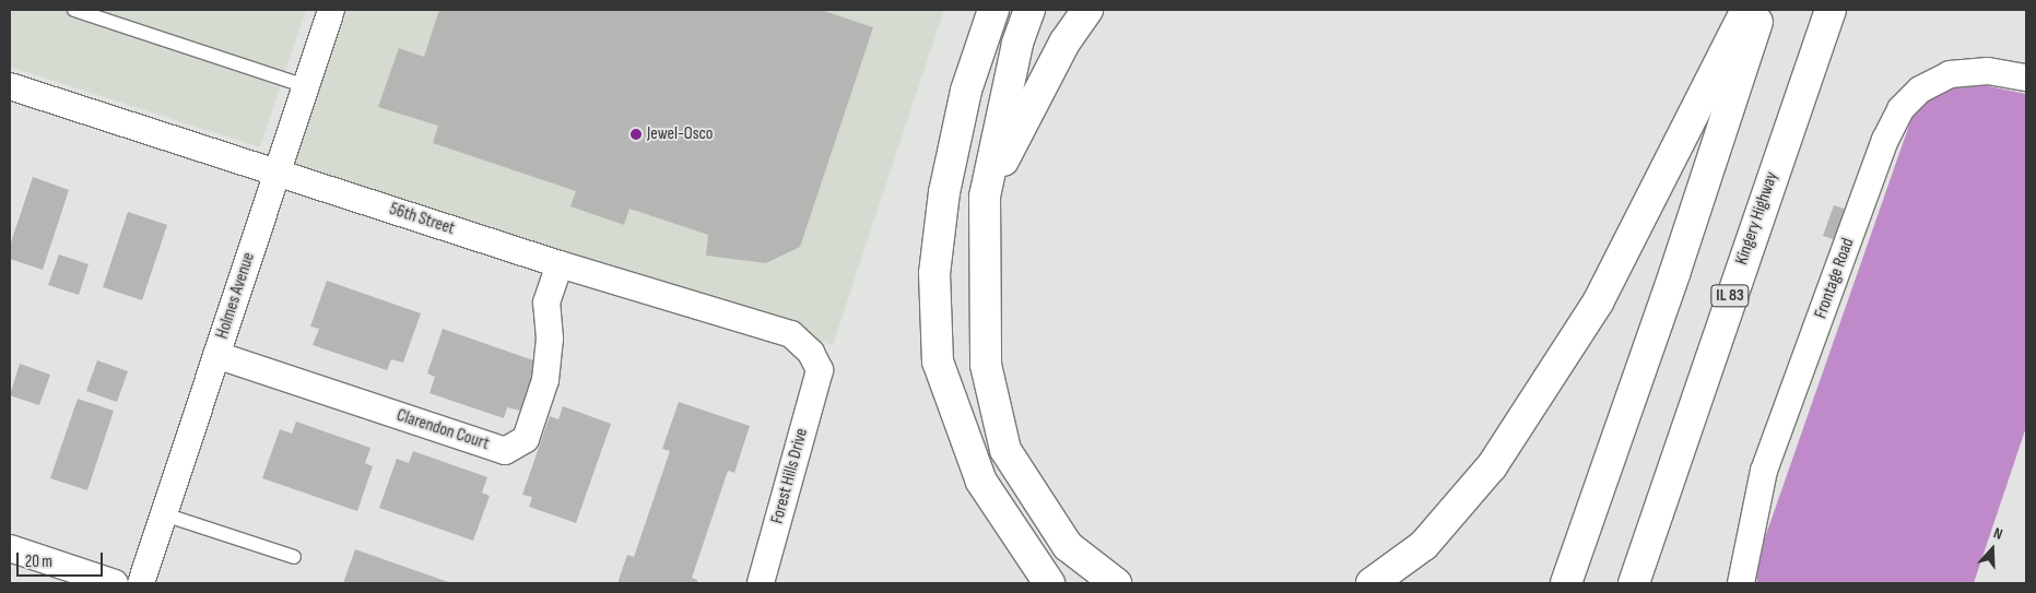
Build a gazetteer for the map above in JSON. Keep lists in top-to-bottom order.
{
  "streets": {
    "highway": ["Kingery Highway", "IL 83"],
    "street": [
      "56th Street",
      "Frontage Road",
      "Holmes Avenue",
      "Clarendon Court",
      "Forest Hills Drive"
    ]
  },
  "crossings": [
    ["56th Street", "Holmes Avenue"],
    ["56th Street", "Clarendon Court"],
    ["56th Street", "Forest Hills Drive"],
    ["Holmes Avenue", "Clarendon Court"]
  ],
  "places": ["Jewel-Osco"],
  "scale_bar": "20 m",
  "north": "top"
}
